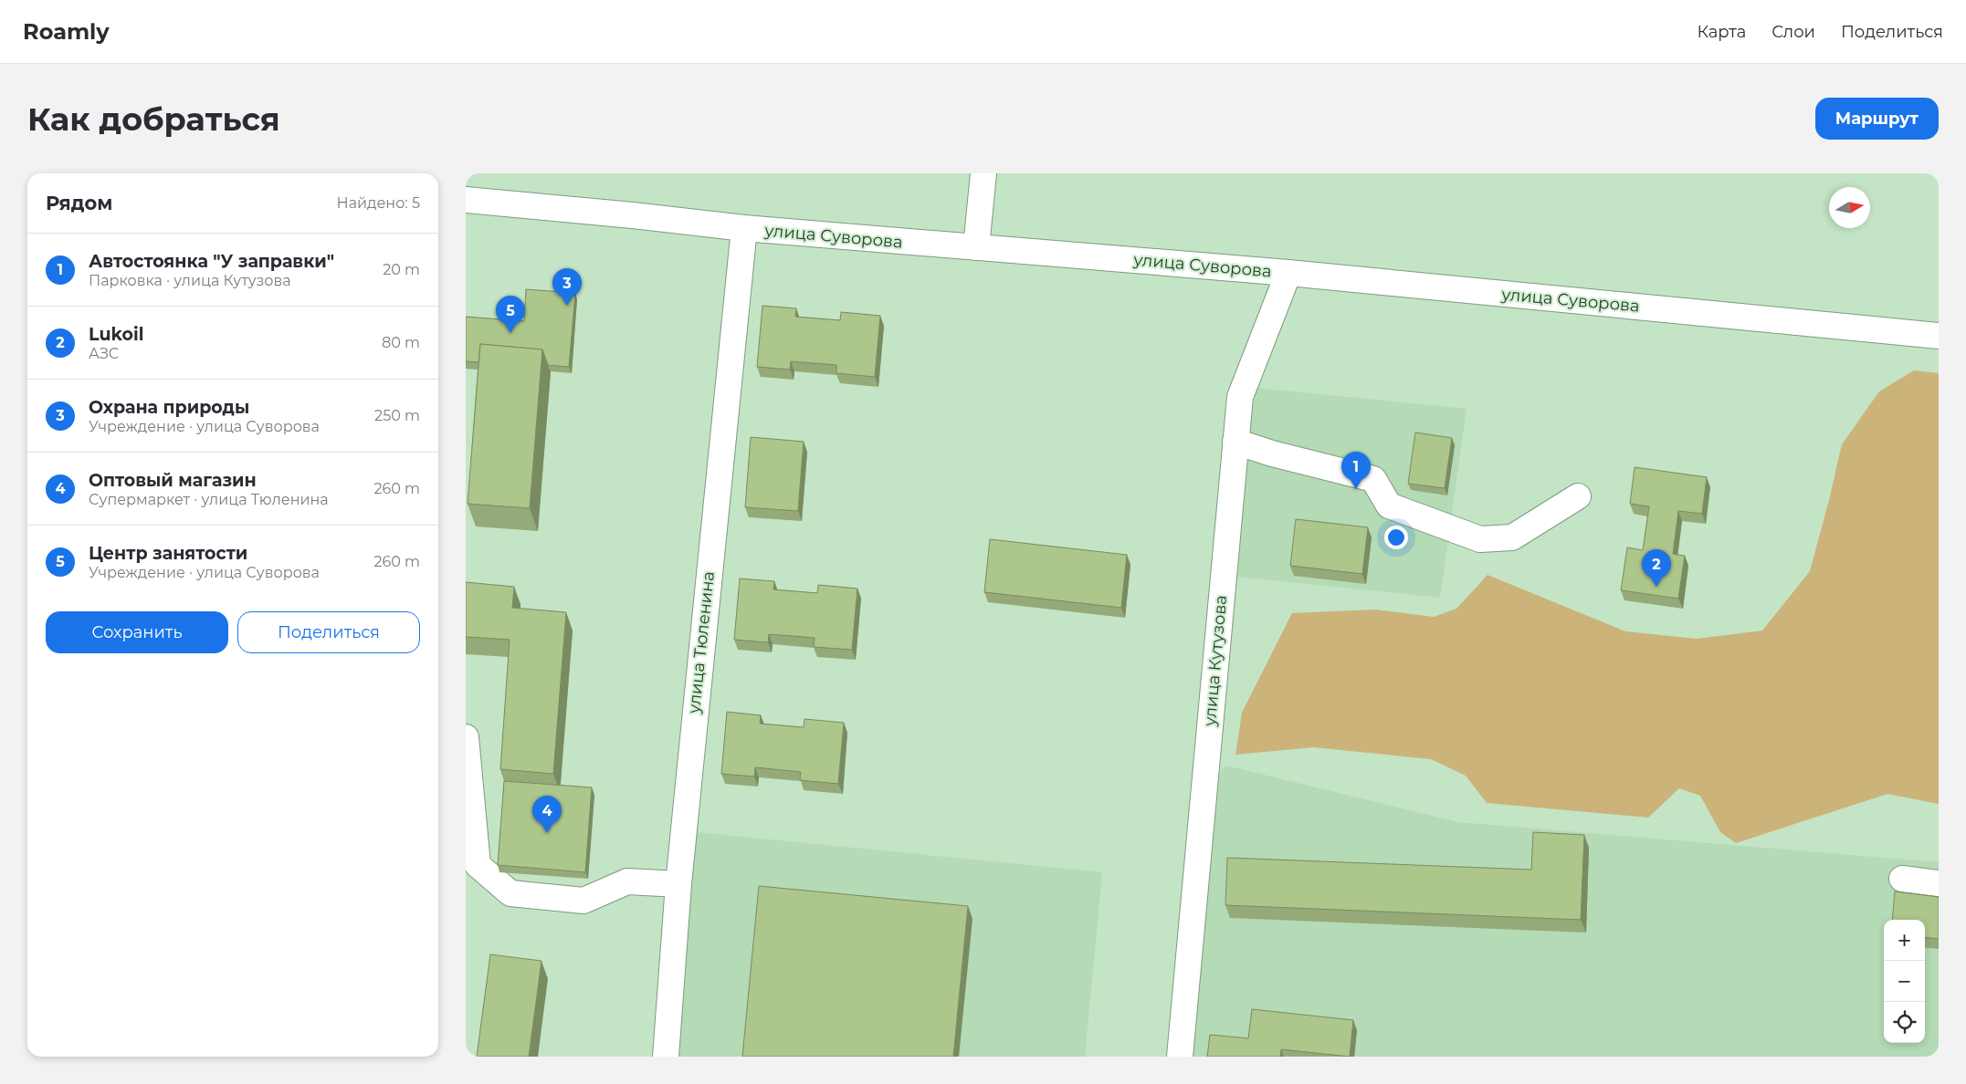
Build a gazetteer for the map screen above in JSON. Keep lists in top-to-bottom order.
{
  "streets": {
    "street": ["улица Суворова", "улица Тюленина", "улица Кутузова"]
  },
  "crossings": [
    ["улица Суворова", "улица Тюленина"],
    ["улица Суворова", "улица Кутузова"]
  ],
  "north": "right",
  "page": {
    "header": "Roamly",
    "nav": ["Карта", "Слои", "Поделиться"],
    "buttons": [
      "Маршрут",
      ["Сохранить", "Поделиться"]
    ],
    "title": "Как добраться",
    "heading": ["Рядом", "Найдено: 5"],
    "list": [
      {
        "mark": "1",
        "name": "Автостоянка \"У заправки\"",
        "note": "Парковка · улица Кутузова",
        "value": "20 m"
      },
      {
        "mark": "2",
        "name": "Lukoil",
        "note": "АЗС",
        "value": "80 m"
      },
      {
        "mark": "3",
        "name": "Охрана природы",
        "note": "Учреждение · улица Суворова",
        "value": "250 m"
      },
      {
        "mark": "4",
        "name": "Оптовый магазин",
        "note": "Супермаркет · улица Тюленина",
        "value": "260 m"
      },
      {
        "mark": "5",
        "name": "Центр занятости",
        "note": "Учреждение · улица Суворова",
        "value": "260 m"
      }
    ],
    "pins": [
      "3",
      "5",
      "1",
      "2",
      "4"
    ],
    "map_buttons": ["+", "−"]
  }
}
